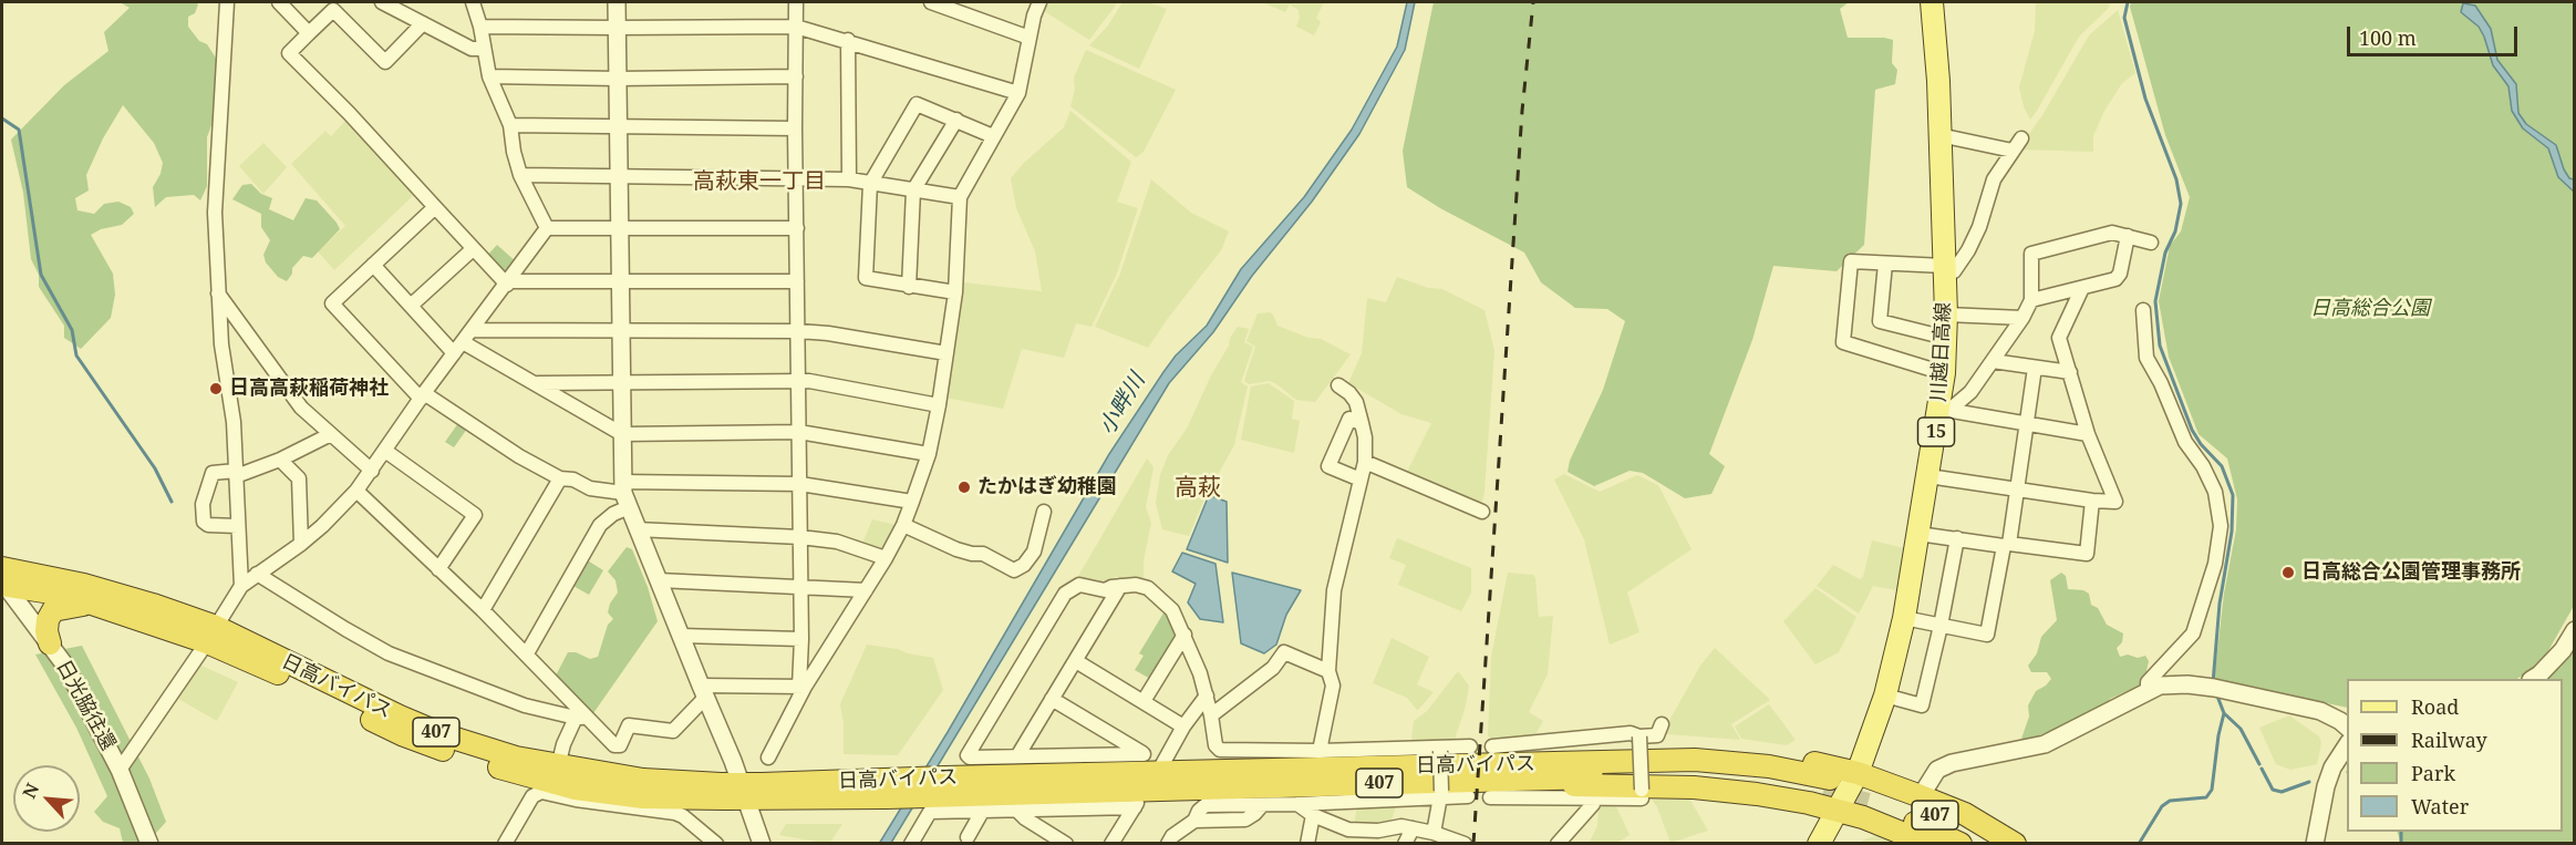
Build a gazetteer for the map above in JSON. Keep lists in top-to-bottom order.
{
  "streets": {
    "highway": ["日高バイパス", "407"],
    "main road": ["川越日高線", "15"],
    "street": ["日光脇往還"]
  },
  "crossings": [
    ["川越日高線", "407"],
    ["日高バイパス", "日光脇往還"],
    ["日高バイパス", "407"]
  ],
  "districts": ["高萩東一丁目", "高萩"],
  "water": ["小畔川"],
  "parks": ["日高総合公園"],
  "places": ["日高高萩稲荷神社", "たかはぎ幼稚園", "日高総合公園管理事務所"],
  "legend": [
    "Road",
    "Railway",
    "Park",
    "Water"
  ],
  "scale_bar": "100 m",
  "north": "top left"
}
